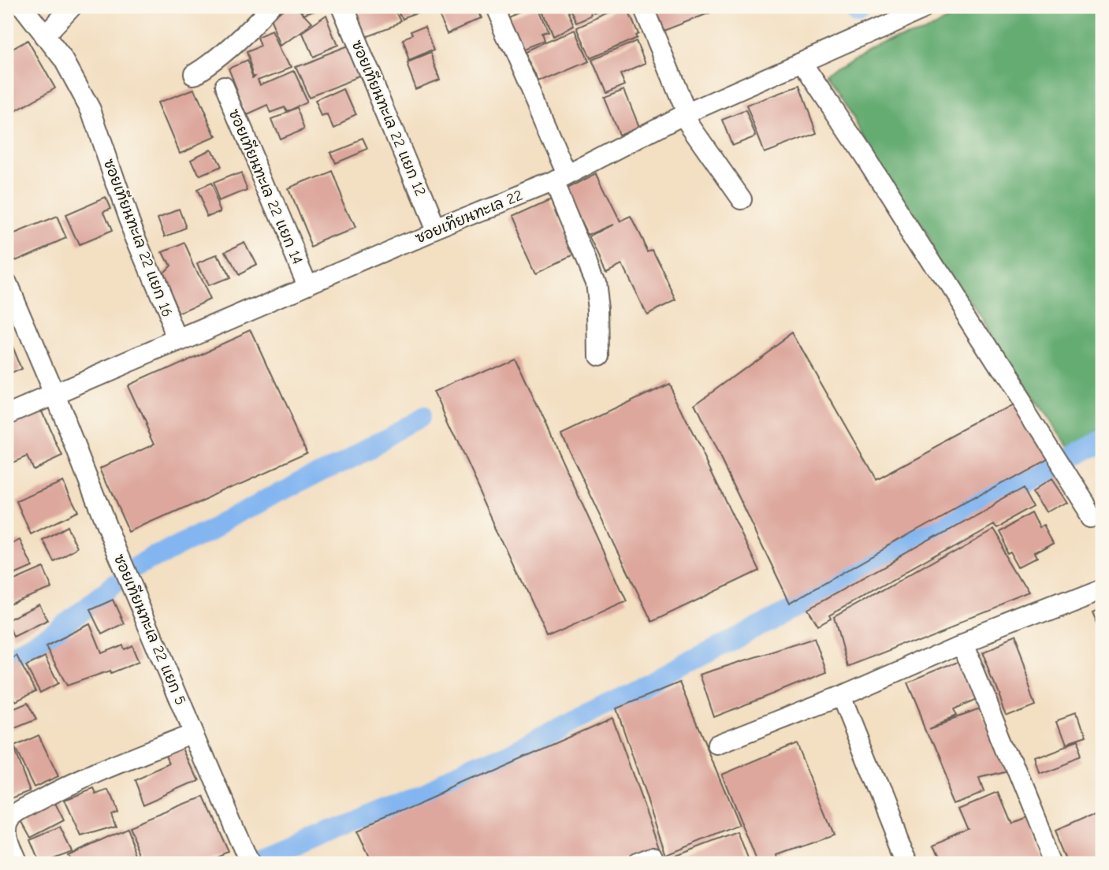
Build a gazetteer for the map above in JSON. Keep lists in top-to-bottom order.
{
  "streets": {
    "street": [
      "ซอยเทียนทะเล 22 แยก 12",
      "ซอยเทียนทะเล 22 แยก 14",
      "ซอยเทียนทะเล 22",
      "ซอยเทียนทะเล 22 แยก 16",
      "ซอยเทียนทะเล 22 แยก 5"
    ]
  },
  "crossings": [
    ["ซอยเทียนทะเล 22 แยก 12", "ซอยเทียนทะเล 22"],
    ["ซอยเทียนทะเล 22 แยก 14", "ซอยเทียนทะเล 22"],
    ["ซอยเทียนทะเล 22", "ซอยเทียนทะเล 22 แยก 16"],
    ["ซอยเทียนทะเล 22", "ซอยเทียนทะเล 22 แยก 5"]
  ]
}
